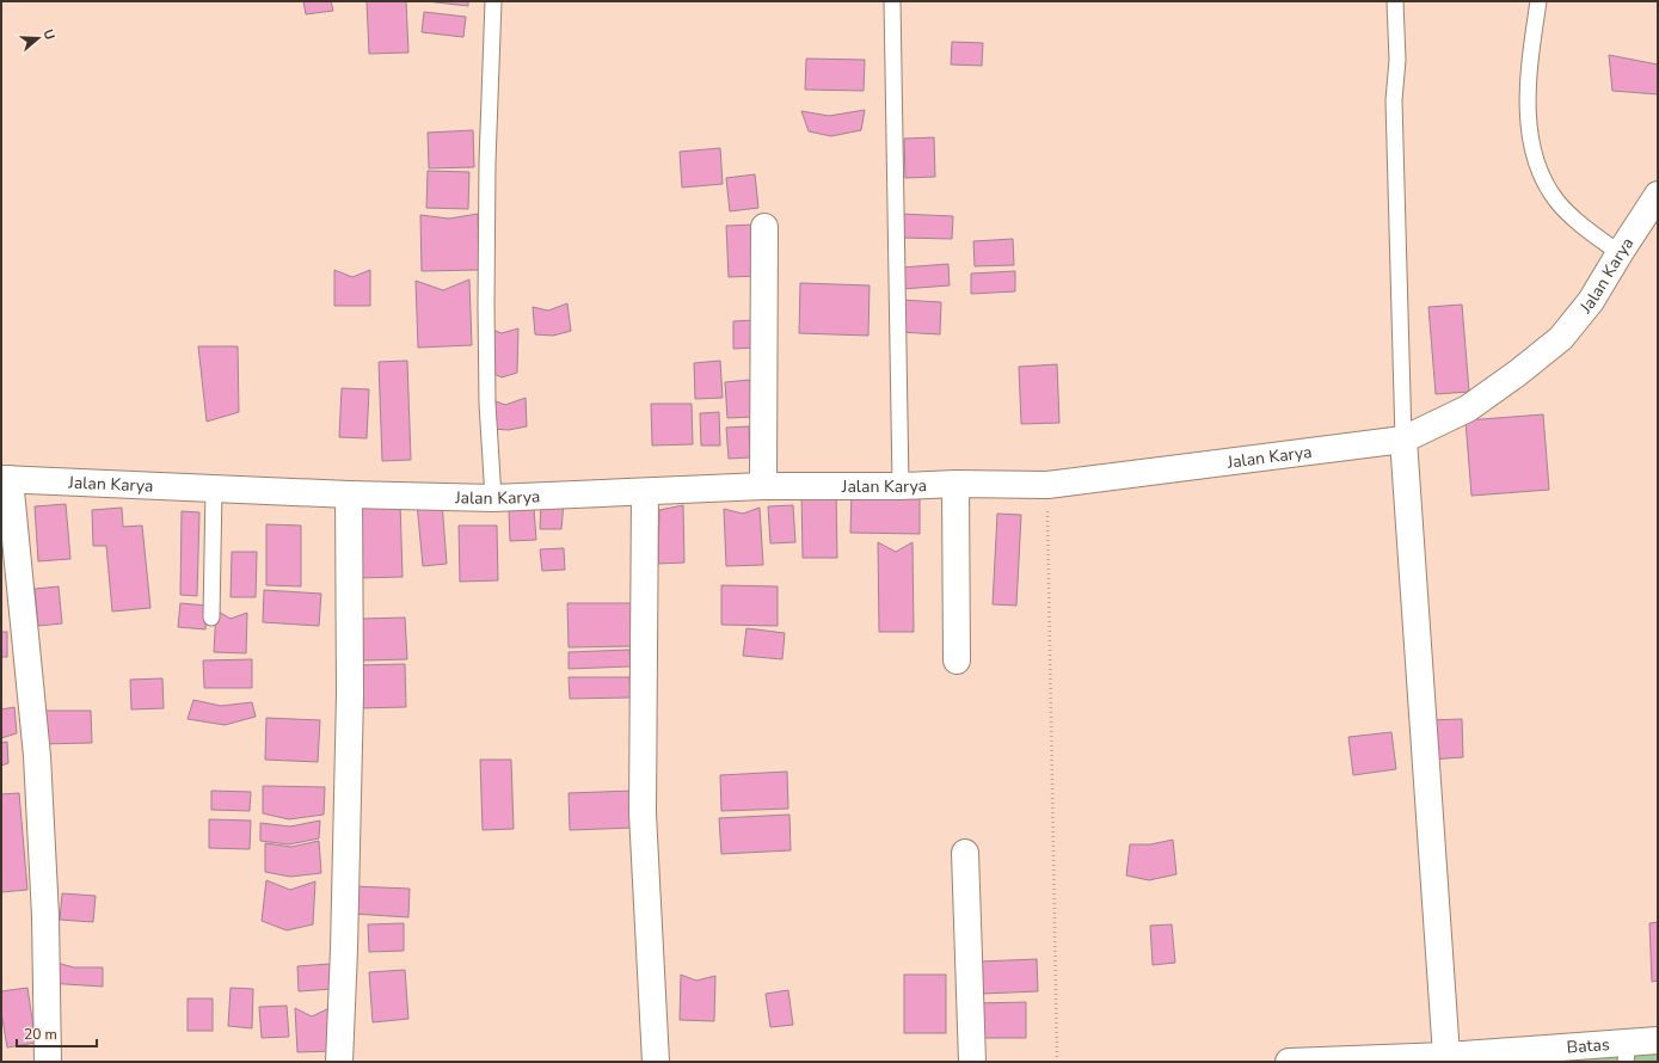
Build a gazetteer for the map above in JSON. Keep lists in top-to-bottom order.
{
  "streets": {
    "street": ["Jalan Karya", "Batas"]
  },
  "scale_bar": "20 m",
  "north": "right"
}
